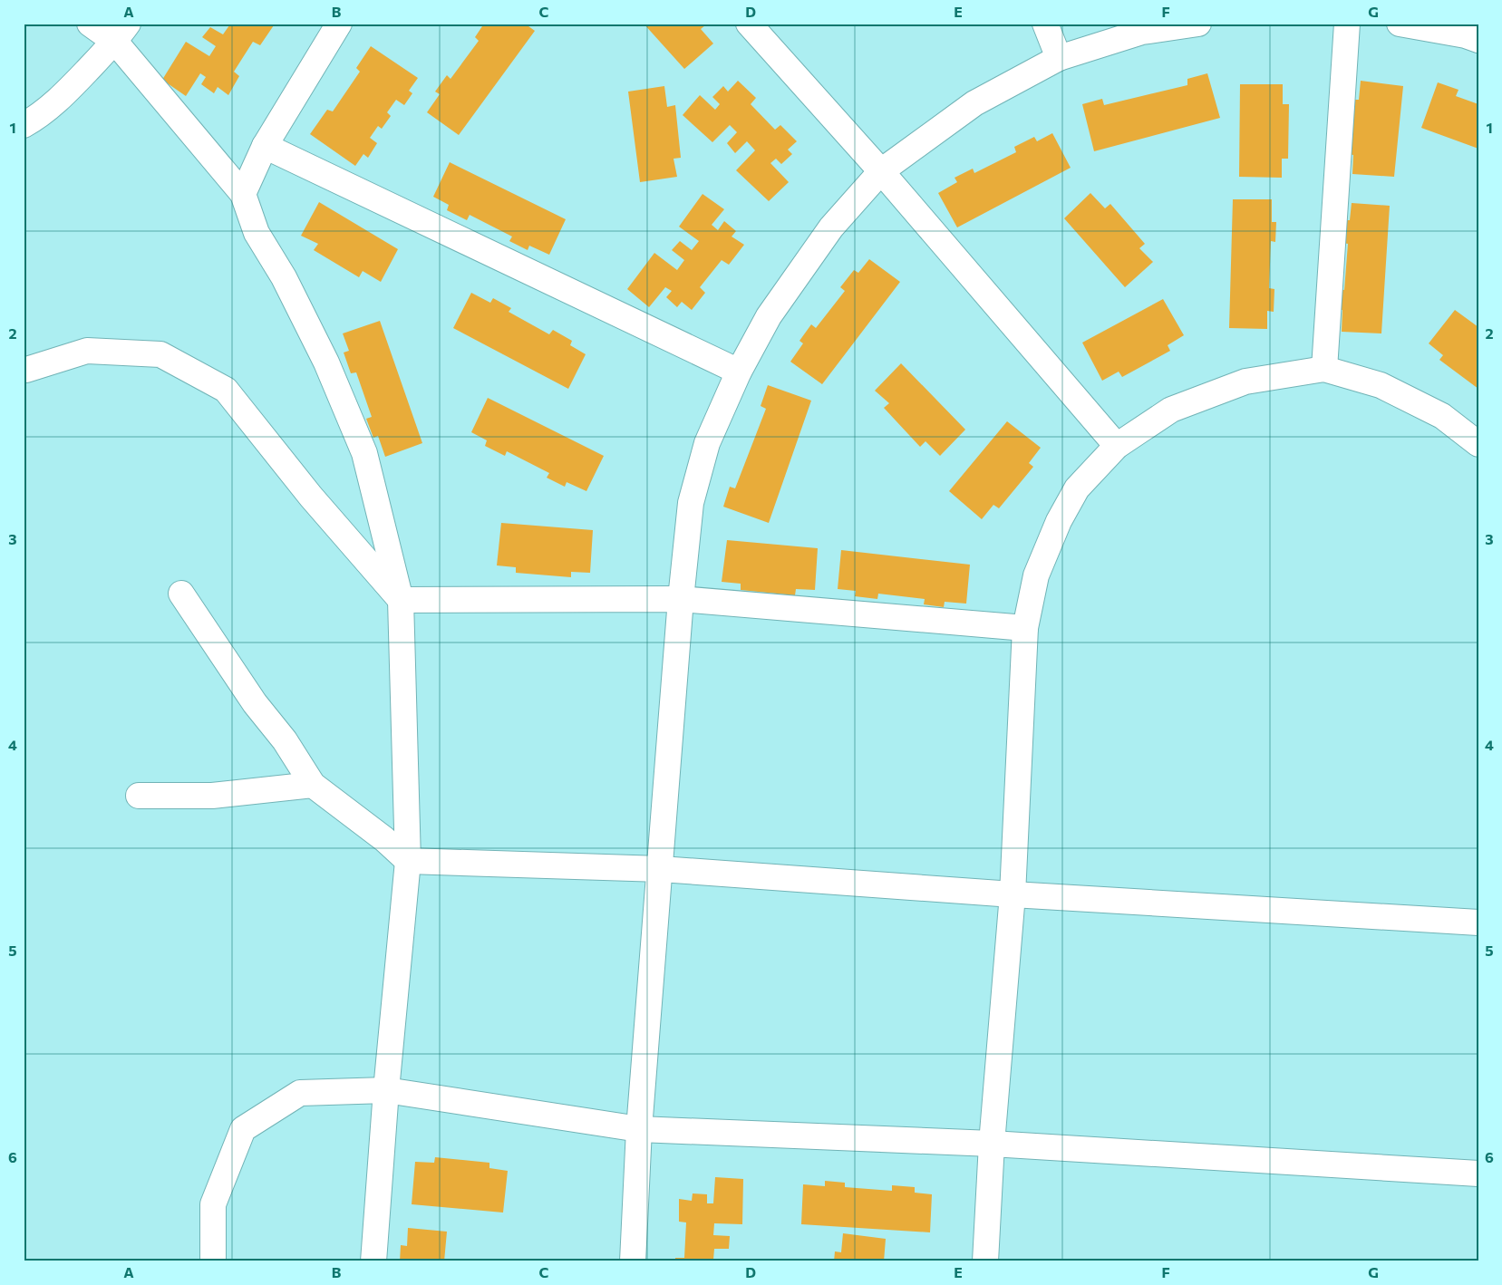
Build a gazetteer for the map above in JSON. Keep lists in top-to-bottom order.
{
  "grid": {
    "columns": [
      "A",
      "B",
      "C",
      "D",
      "E",
      "F",
      "G"
    ],
    "rows": [
      "1",
      "2",
      "3",
      "4",
      "5",
      "6"
    ]
  }
}
